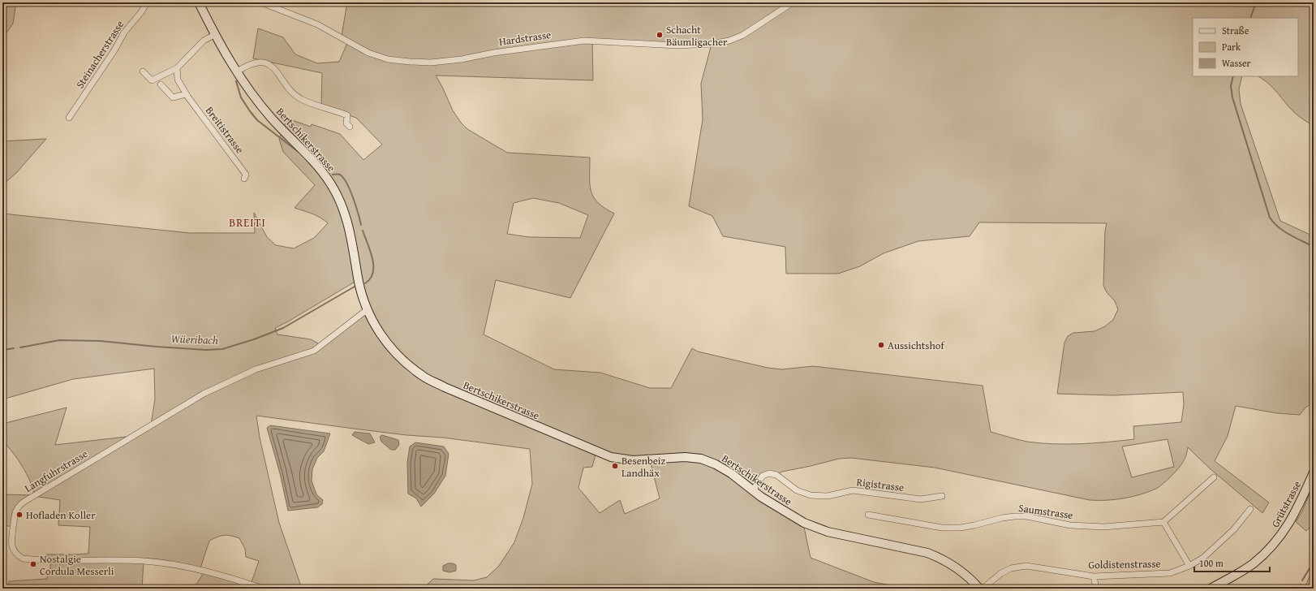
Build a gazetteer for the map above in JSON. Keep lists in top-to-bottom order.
{
  "streets": {
    "street": [
      "Hardstrasse",
      "Steinacherstrasse",
      "Breitistrasse",
      "Bertschikerstrasse",
      "Langfuhrstrasse",
      "Rigistrasse",
      "Grütstrasse",
      "Saumstrasse",
      "Goldistenstrasse"
    ]
  },
  "crossings": [
    ["Bertschikerstrasse", "Langfuhrstrasse"],
    ["Bertschikerstrasse", "Rigistrasse"]
  ],
  "districts": ["BREITI"],
  "water": ["Wüeribach"],
  "places": [
    "Schacht Bäumligacher",
    "Aussichtshof",
    "Besenbeiz Landhäx",
    "Hofladen Koller",
    "Nostalgie Cordula Messerli"
  ],
  "legend": ["Straße", "Park", "Wasser"],
  "scale_bar": "100 m"
}
